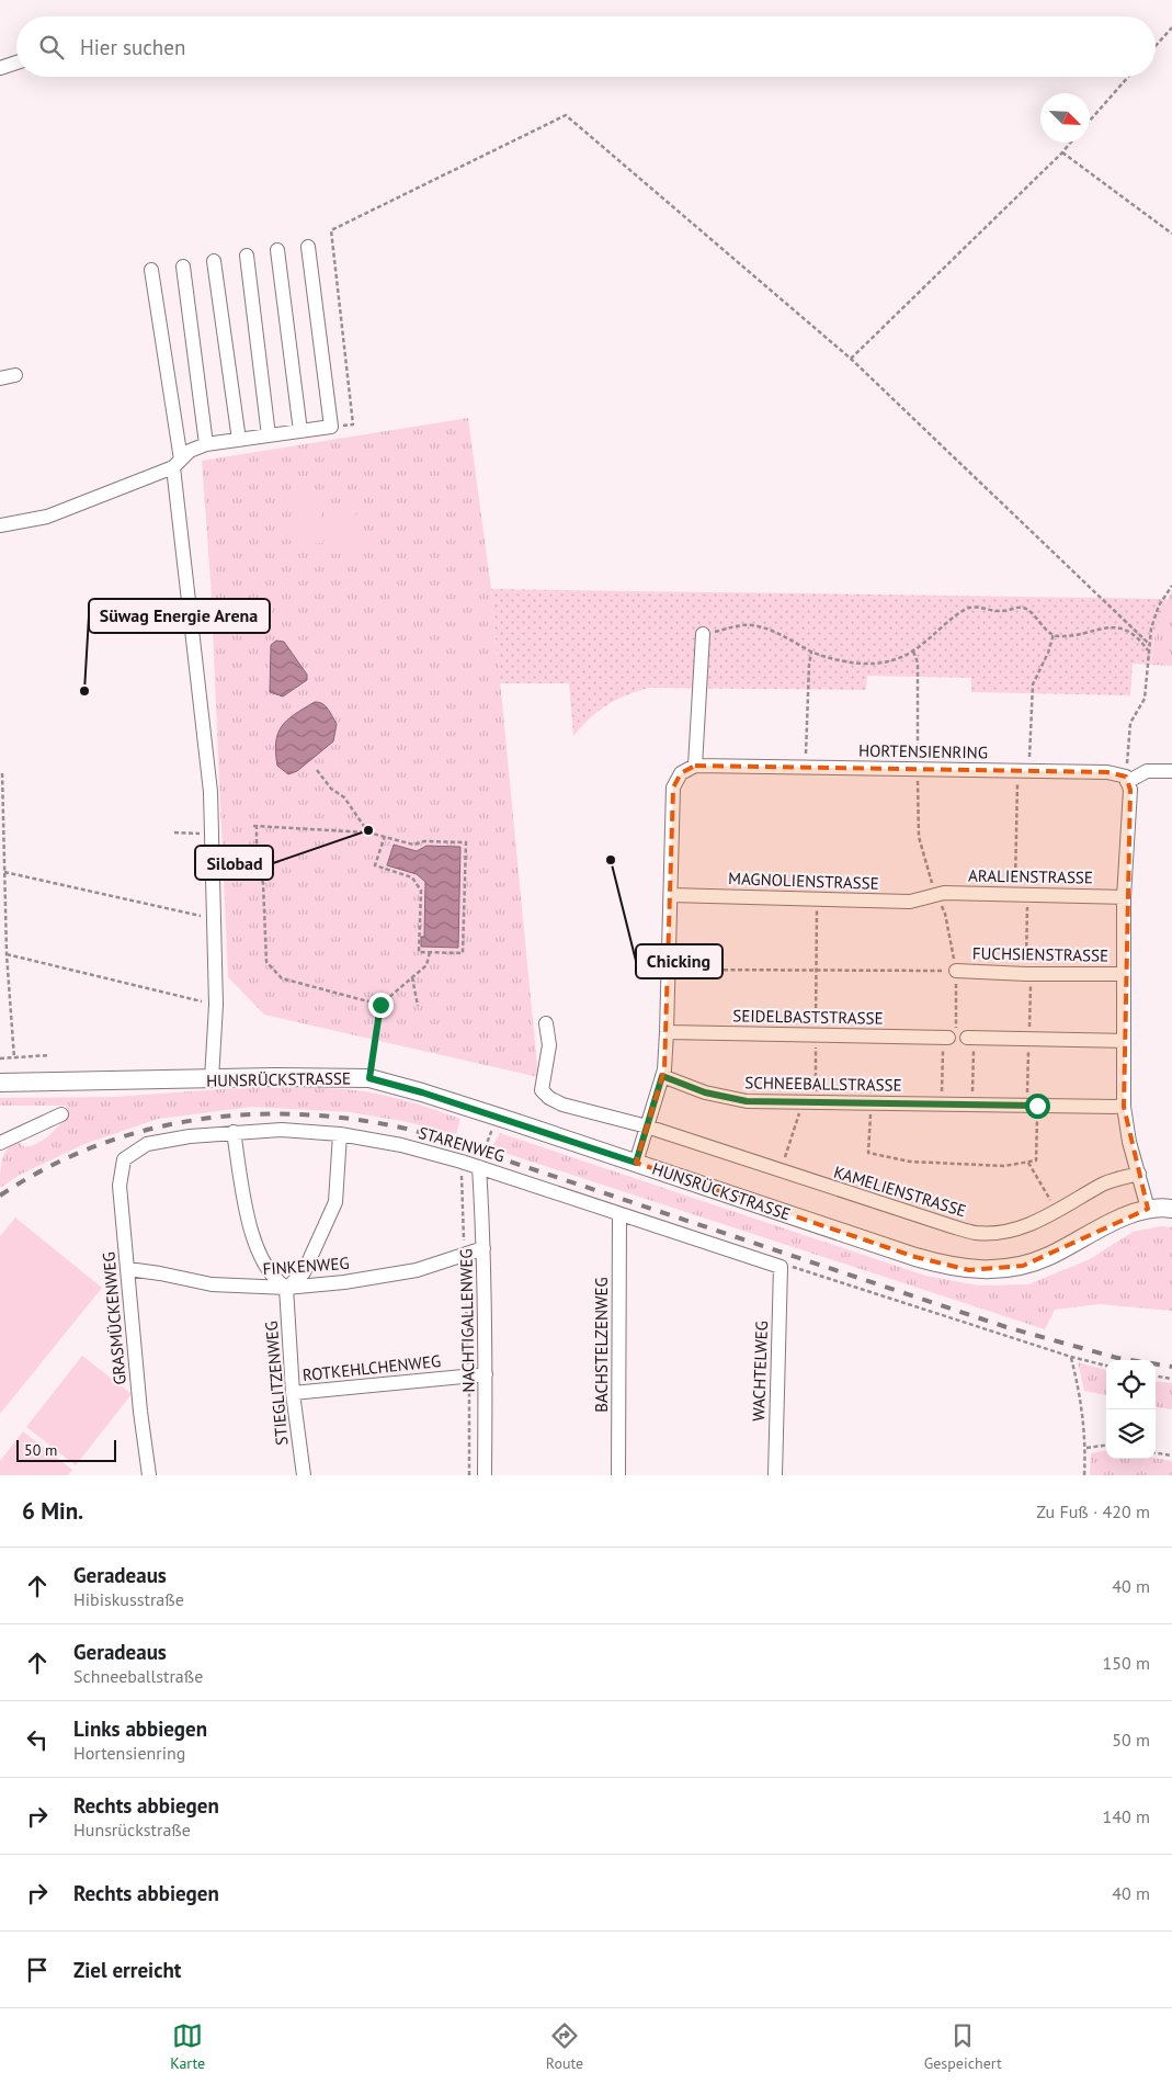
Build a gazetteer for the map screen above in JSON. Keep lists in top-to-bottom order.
{
  "streets": {
    "main road": ["HUNSRÜCKSTRASSE"],
    "street": [
      "HORTENSIENRING",
      "ARALIENSTRASSE",
      "MAGNOLIENSTRASSE",
      "FUCHSIENSTRASSE",
      "SEIDELBASTSTRASSE",
      "SCHNEEBALLSTRASSE",
      "STARENWEG",
      "KAMELIENSTRASSE",
      "FINKENWEG",
      "GRASMÜCKENWEG",
      "NACHTIGALLENWEG",
      "BACHSTELZENWEG",
      "ROTKEHLCHENWEG",
      "WACHTELWEG",
      "STIEGLITZENWEG"
    ]
  },
  "crossings": [
    ["ARALIENSTRASSE", "MAGNOLIENSTRASSE"],
    ["STARENWEG", "GRASMÜCKENWEG"],
    ["STARENWEG", "NACHTIGALLENWEG"],
    ["STARENWEG", "BACHSTELZENWEG"],
    ["STARENWEG", "WACHTELWEG"],
    ["FINKENWEG", "GRASMÜCKENWEG"],
    ["FINKENWEG", "NACHTIGALLENWEG"],
    ["FINKENWEG", "STIEGLITZENWEG"],
    ["NACHTIGALLENWEG", "ROTKEHLCHENWEG"],
    ["ROTKEHLCHENWEG", "STIEGLITZENWEG"]
  ],
  "places": ["Süwag Energie Arena", "Silobad", "Chicking"],
  "scale_bar": "50 m",
  "north": "bottom right",
  "page": {
    "search": "Hier suchen",
    "scale": "50 m",
    "heading": ["6 Min.", "Zu Fuß · 420 m"],
    "list": [
      ["Geradeaus", "Hibiskusstraße", "40 m"],
      ["Geradeaus", "Schneeballstraße", "150 m"],
      ["Links abbiegen", "Hortensienring", "50 m"],
      ["Rechts abbiegen", "Hunsrückstraße", "140 m"],
      ["Rechts abbiegen", "40 m"],
      "Ziel erreicht"
    ],
    "nav": ["Karte", "Route", "Gespeichert"]
  }
}
